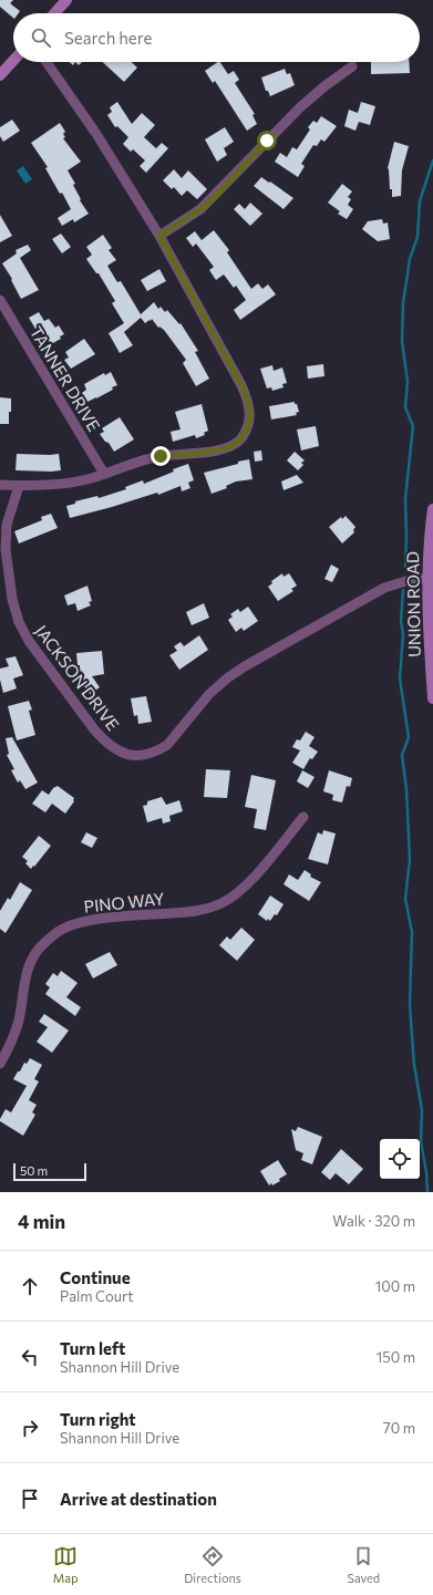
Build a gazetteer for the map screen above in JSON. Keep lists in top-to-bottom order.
{
  "streets": {
    "main road": ["UNION ROAD"],
    "street": ["TANNER DRIVE", "JACKSON DRIVE", "PINO WAY"]
  },
  "crossings": [
    ["UNION ROAD", "JACKSON DRIVE"]
  ],
  "scale_bar": "50 m",
  "page": {
    "search": "Search here",
    "scale": "50 m",
    "heading": ["4 min", "Walk · 320 m"],
    "list": [
      ["Continue", "Palm Court", "100 m"],
      ["Turn left", "Shannon Hill Drive", "150 m"],
      ["Turn right", "Shannon Hill Drive", "70 m"],
      "Arrive at destination"
    ],
    "nav": ["Map", "Directions", "Saved"]
  }
}
